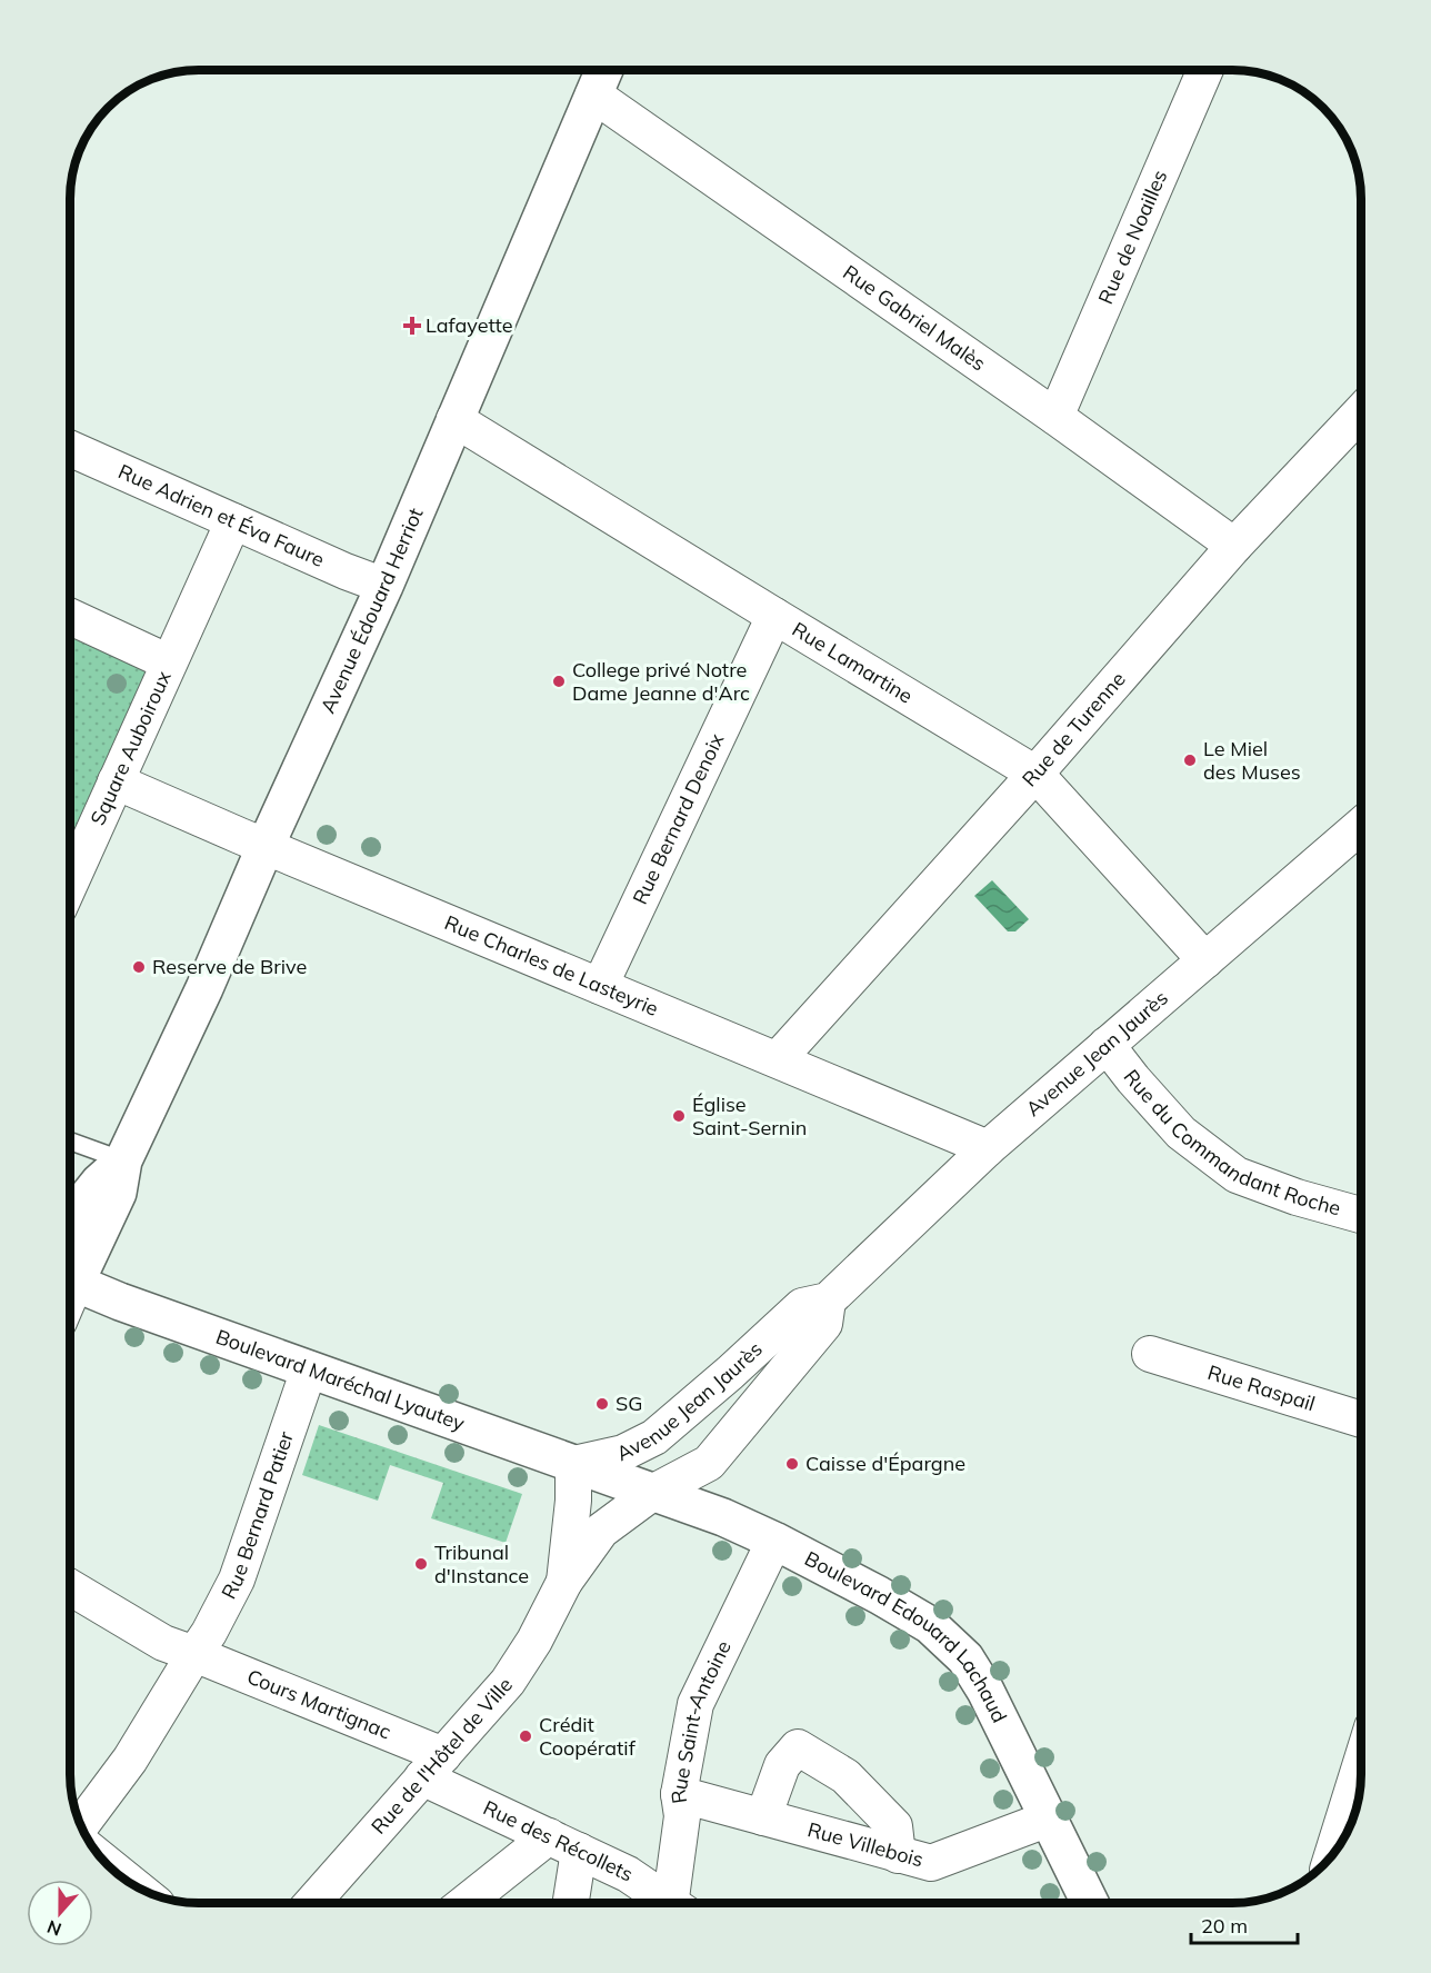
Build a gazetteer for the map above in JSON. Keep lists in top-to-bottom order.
{
  "streets": {
    "main road": ["Avenue Édouard Herriot", "Boulevard Maréchal Lyautey", "Boulevard Edouard Lachaud"],
    "street": [
      "Rue de Noailles",
      "Rue Gabriel Malès",
      "Rue Adrien et Éva Faure",
      "Rue Lamartine",
      "Rue de Turenne",
      "Square Auboiroux",
      "Rue Bernard Denoix",
      "Rue Charles de Lasteyrie",
      "Avenue Jean Jaurès",
      "Rue du Commandant Roche",
      "Rue Raspail",
      "Rue Bernard Patier",
      "Cours Martignac",
      "Rue Saint-Antoine",
      "Rue de l'Hôtel de Ville",
      "Rue des Récollets",
      "Rue Villebois"
    ]
  },
  "crossings": [
    ["Rue de Noailles", "Rue Gabriel Malès"],
    ["Rue Gabriel Malès", "Avenue Édouard Herriot"],
    ["Rue Gabriel Malès", "Rue de Turenne"],
    ["Rue Adrien et Éva Faure", "Avenue Édouard Herriot"],
    ["Rue Adrien et Éva Faure", "Square Auboiroux"],
    ["Avenue Édouard Herriot", "Rue Lamartine"],
    ["Avenue Édouard Herriot", "Rue Charles de Lasteyrie"],
    ["Rue Lamartine", "Rue de Turenne"],
    ["Rue Lamartine", "Rue Bernard Denoix"],
    ["Rue Lamartine", "Avenue Jean Jaurès"],
    ["Rue de Turenne", "Rue Charles de Lasteyrie"],
    ["Square Auboiroux", "Rue Charles de Lasteyrie"],
    ["Rue Bernard Denoix", "Rue Charles de Lasteyrie"],
    ["Rue Charles de Lasteyrie", "Avenue Jean Jaurès"],
    ["Avenue Jean Jaurès", "Rue du Commandant Roche"],
    ["Avenue Jean Jaurès", "Boulevard Maréchal Lyautey"],
    ["Avenue Jean Jaurès", "Boulevard Edouard Lachaud"],
    ["Avenue Jean Jaurès", "Rue de l'Hôtel de Ville"],
    ["Boulevard Maréchal Lyautey", "Rue Bernard Patier"],
    ["Boulevard Maréchal Lyautey", "Boulevard Edouard Lachaud"],
    ["Boulevard Maréchal Lyautey", "Rue de l'Hôtel de Ville"],
    ["Rue Bernard Patier", "Cours Martignac"],
    ["Boulevard Edouard Lachaud", "Rue Saint-Antoine"],
    ["Boulevard Edouard Lachaud", "Rue de l'Hôtel de Ville"],
    ["Boulevard Edouard Lachaud", "Rue Villebois"],
    ["Cours Martignac", "Rue de l'Hôtel de Ville"],
    ["Cours Martignac", "Rue des Récollets"],
    ["Rue Saint-Antoine", "Rue Villebois"],
    ["Rue de l'Hôtel de Ville", "Rue des Récollets"]
  ],
  "places": {
    "health": ["Lafayette"],
    "other": [
      "College privé Notre Dame Jeanne d'Arc",
      "Le Miel des Muses",
      "Reserve de Brive",
      "Église Saint-Sernin",
      "SG",
      "Caisse d'Épargne",
      "Tribunal d'Instance",
      "Crédit Coopératif"
    ]
  },
  "scale_bar": "20 m",
  "north": "bottom"
}
